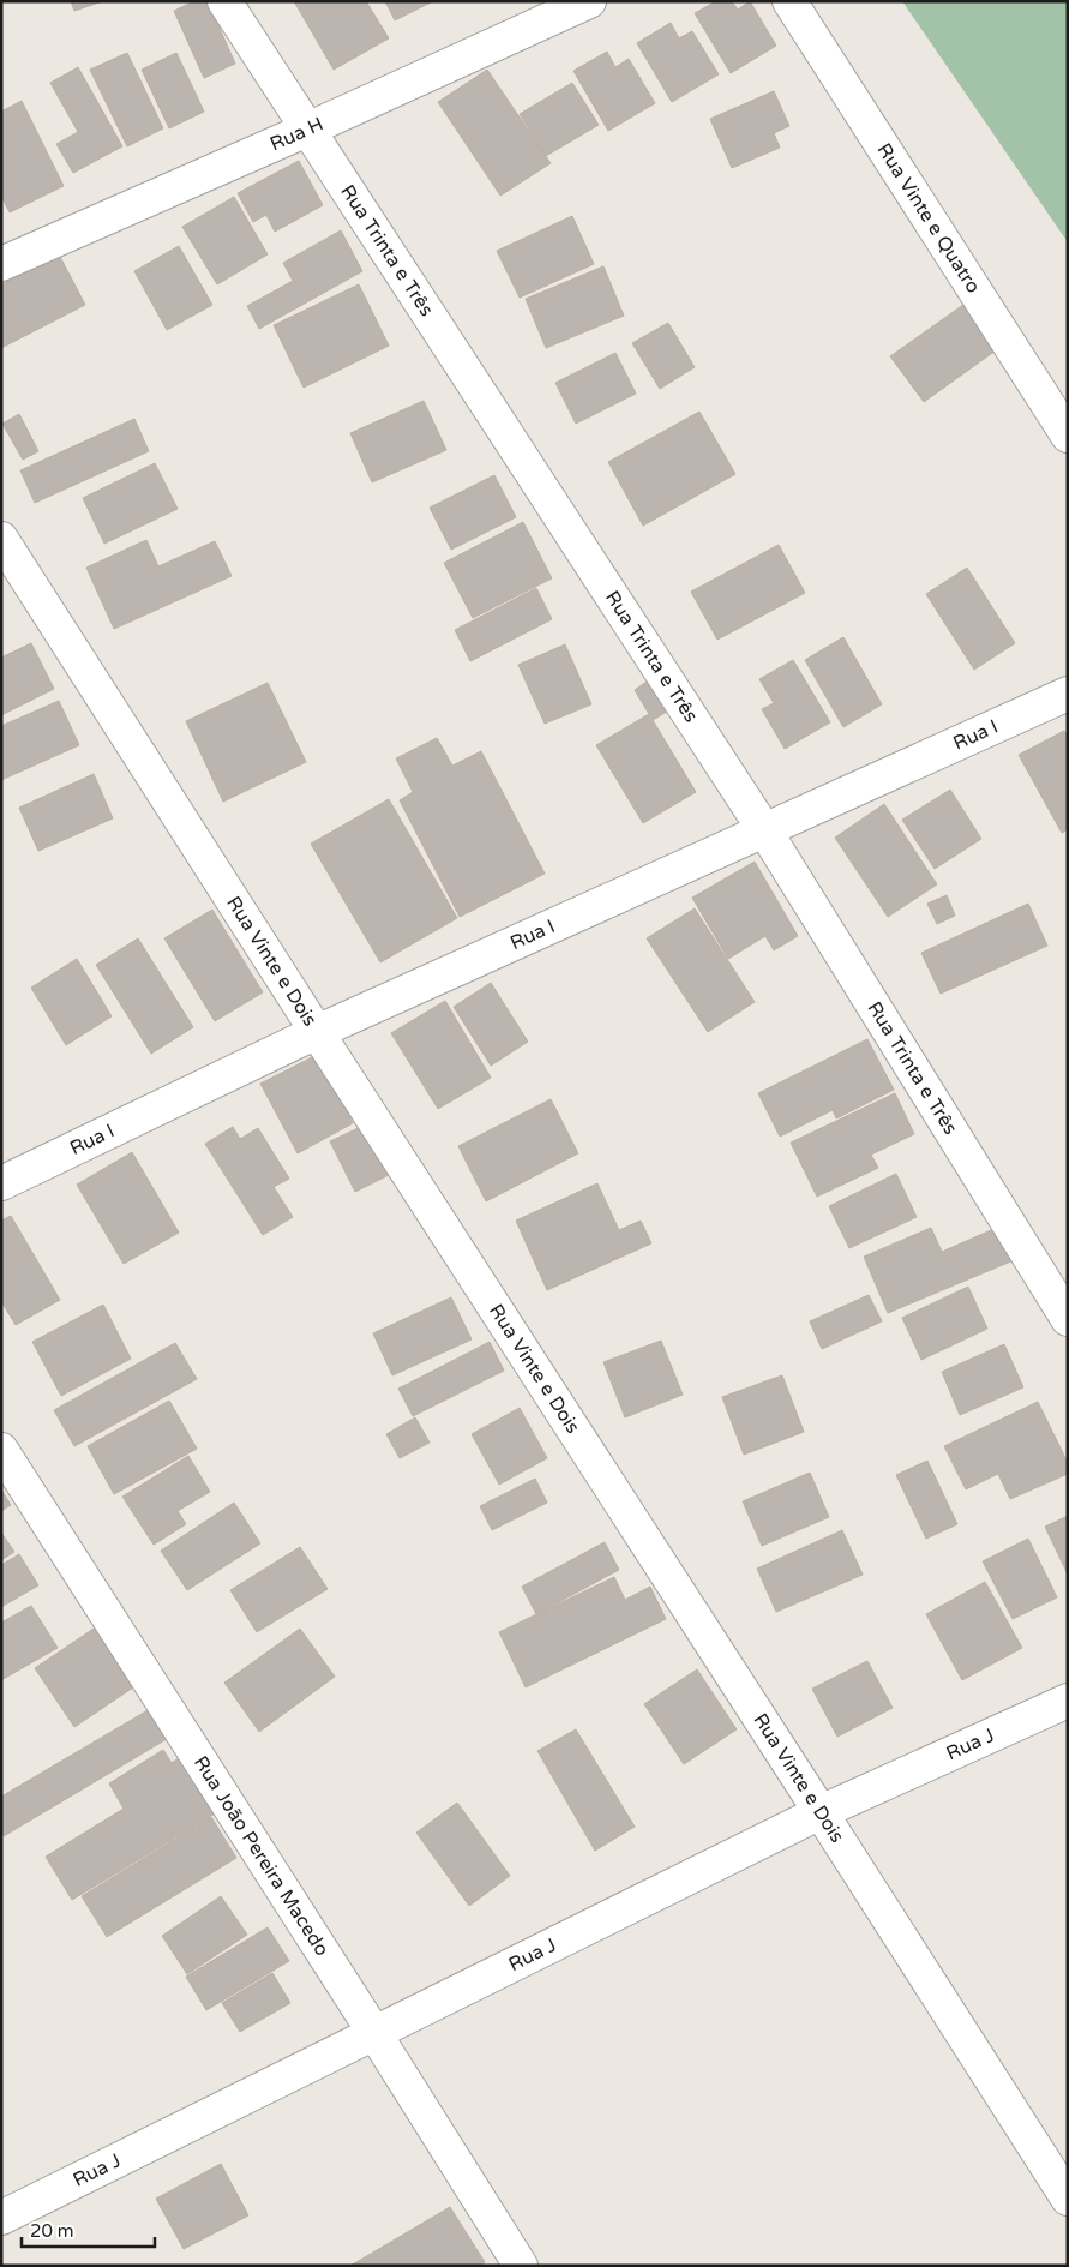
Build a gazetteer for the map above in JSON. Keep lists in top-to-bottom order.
{
  "streets": {
    "street": [
      "Rua H",
      "Rua Vinte e Quatro",
      "Rua Trinta e Três",
      "Rua I",
      "Rua Vinte e Dois",
      "Rua J",
      "Rua João Pereira Macedo"
    ]
  },
  "crossings": [
    ["Rua H", "Rua Trinta e Três"],
    ["Rua Trinta e Três", "Rua I"],
    ["Rua I", "Rua Vinte e Dois"],
    ["Rua Vinte e Dois", "Rua J"],
    ["Rua J", "Rua João Pereira Macedo"]
  ],
  "scale_bar": "20 m"
}
